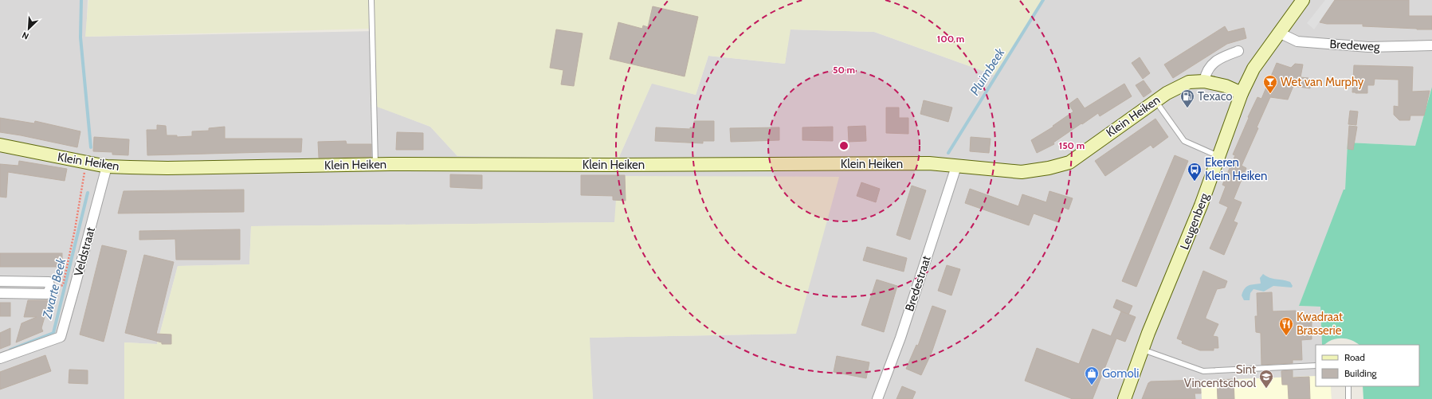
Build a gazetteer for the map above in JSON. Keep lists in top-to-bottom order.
{
  "streets": {
    "street": [
      "Bredeweg",
      "Klein Heiken",
      "Leugenberg",
      "Veldstraat",
      "Bredestraat"
    ]
  },
  "crossings": [
    ["Bredeweg", "Leugenberg"],
    ["Klein Heiken", "Leugenberg"],
    ["Klein Heiken", "Veldstraat"],
    ["Klein Heiken", "Bredestraat"]
  ],
  "water": ["Pluimbeek", "Zwarte Beek"],
  "places": {
    "bar": ["Wet van Murphy"],
    "fuel station": ["Texaco"],
    "bus stop": ["Ekeren Klein Heiken"],
    "restaurant": ["Kwadraat Brasserie"],
    "shop": ["Gomoli"],
    "school or university": ["Sint Vincentschool"]
  },
  "legend": ["Road", "Building"],
  "north": "bottom left",
  "rings": ["100 m", "50 m", "150 m"]
}
